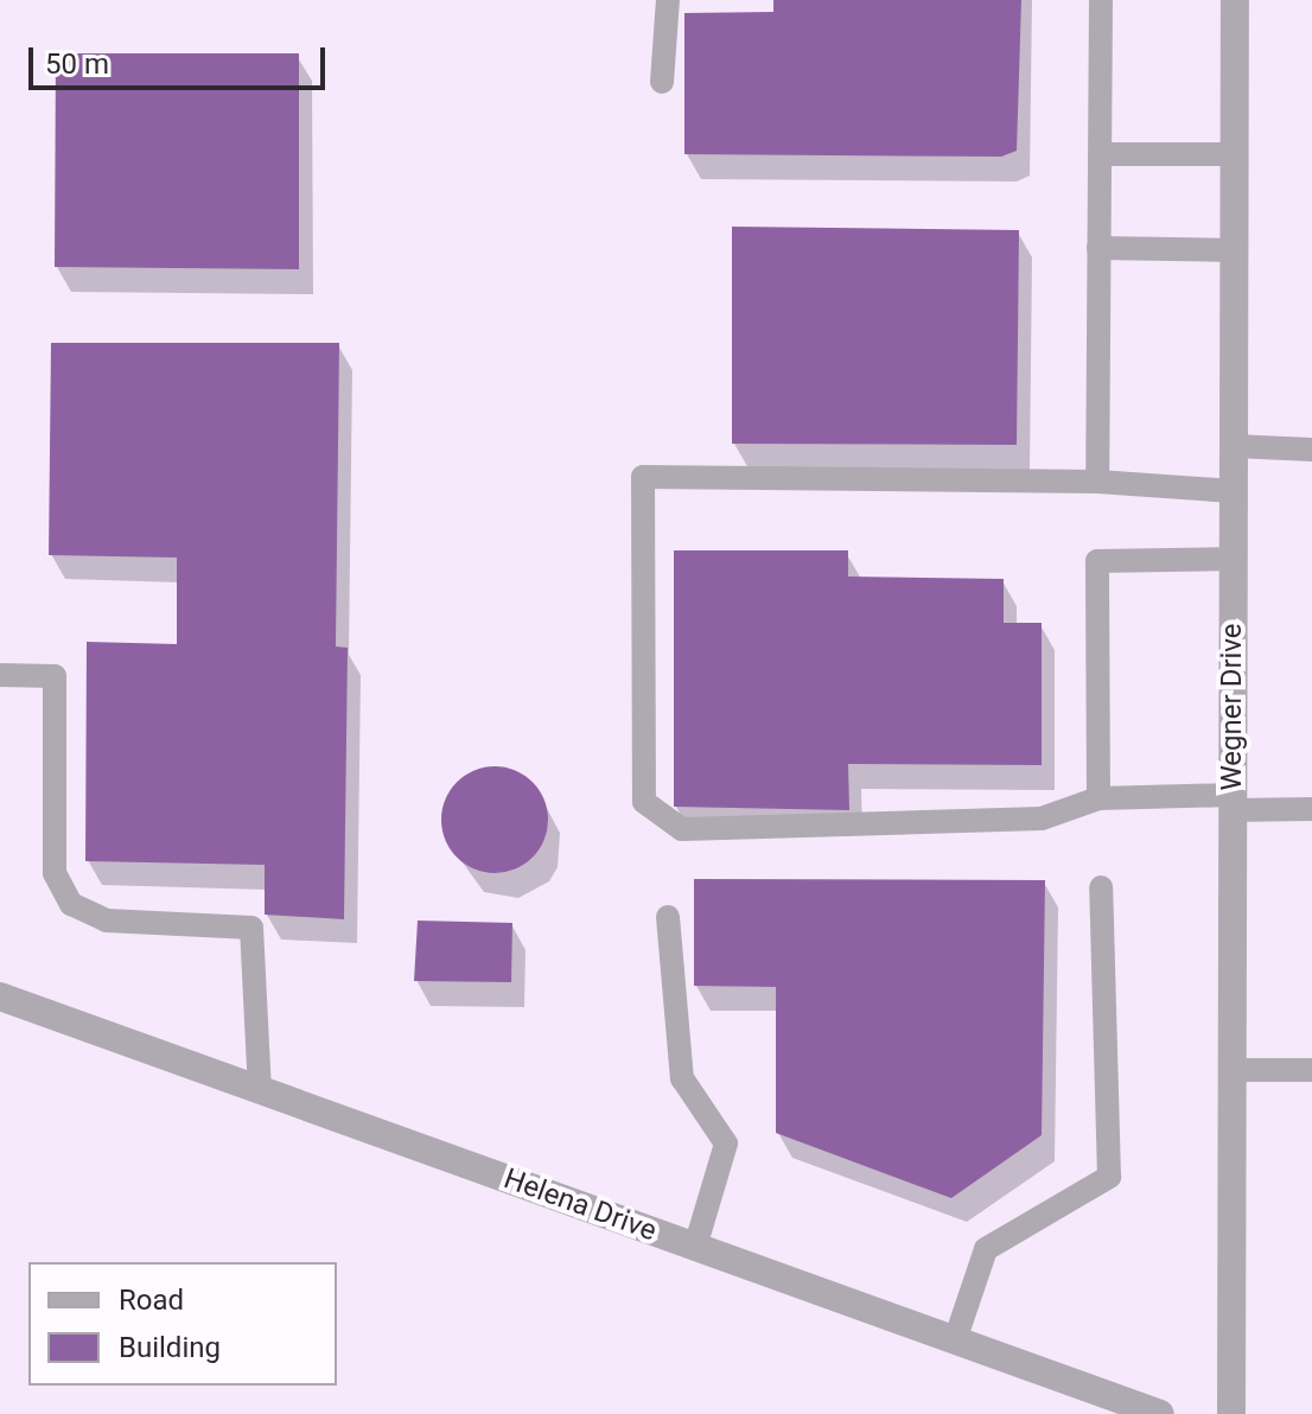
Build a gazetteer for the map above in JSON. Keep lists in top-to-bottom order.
{
  "streets": {
    "street": ["Wegner Drive", "Helena Drive"]
  },
  "legend": ["Road", "Building"],
  "scale_bar": "50 m"
}
